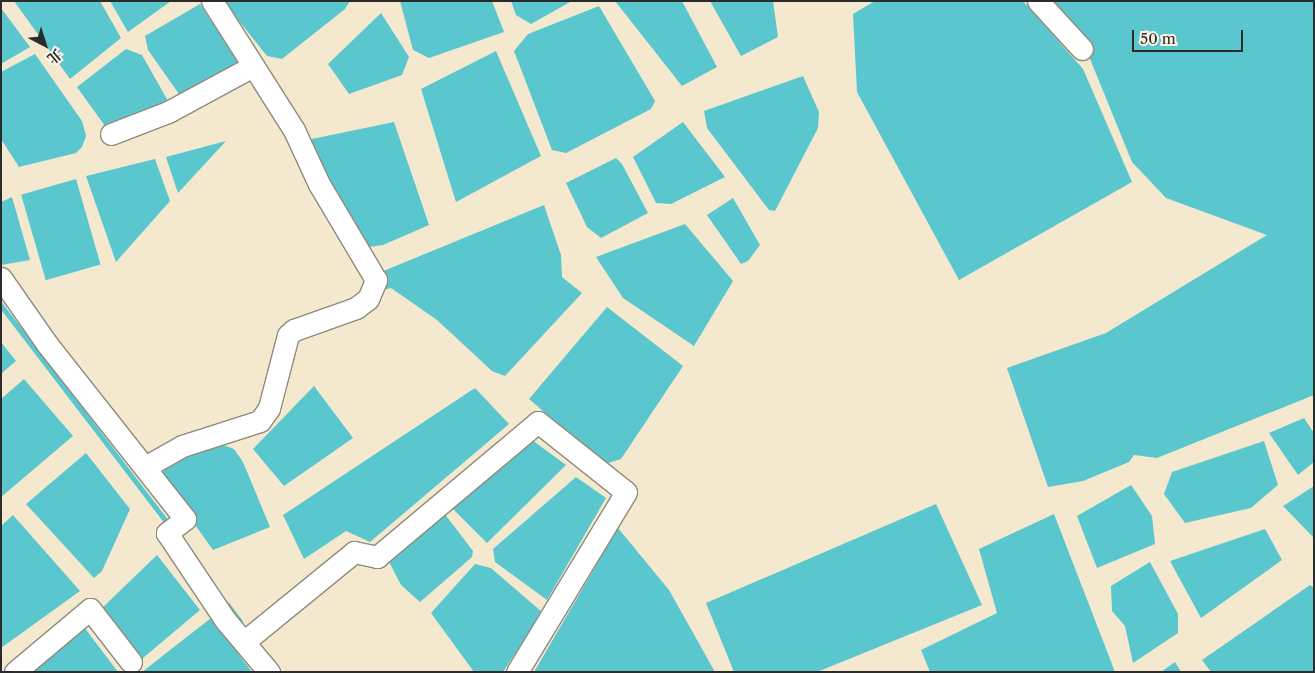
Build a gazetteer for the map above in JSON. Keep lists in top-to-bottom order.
{
  "scale_bar": "50 m",
  "north": "bottom right"
}
